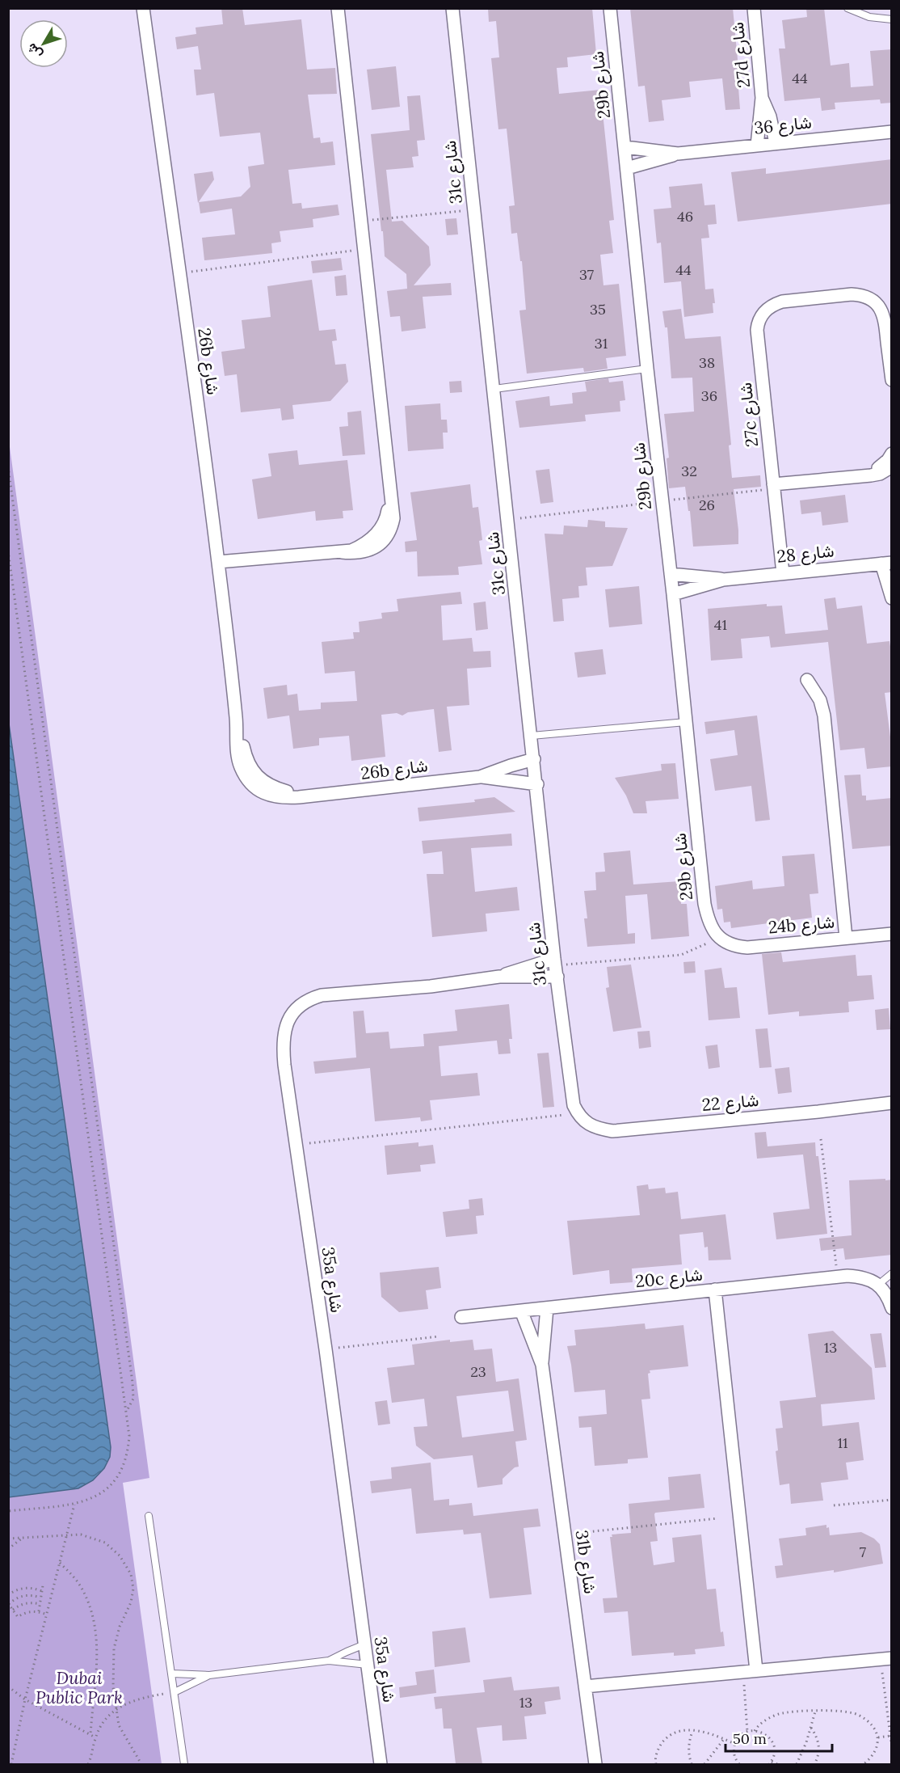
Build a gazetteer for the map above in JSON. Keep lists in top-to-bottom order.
{
  "streets": {
    "street": [
      "27d شارع",
      "29b شارع",
      "شارع 36",
      "31c شارع",
      "26b شارع",
      "27c شارع",
      "شارع 28",
      "24b شارع",
      "شارع 22",
      "20c شارع",
      "35a شارع",
      "31b شارع"
    ]
  },
  "crossings": [
    ["27d شارع", "شارع 36"],
    ["29b شارع", "شارع 36"],
    ["29b شارع", "شارع 28"],
    ["29b شارع", "24b شارع"],
    ["31c شارع", "26b شارع"],
    ["31c شارع", "شارع 22"],
    ["31c شارع", "35a شارع"],
    ["27c شارع", "شارع 28"],
    ["20c شارع", "31b شارع"]
  ],
  "parks": ["Dubai Public Park"],
  "house_numbers": [
    "44",
    "46",
    "44",
    "37",
    "35",
    "31",
    "38",
    "36",
    "32",
    "26",
    "41",
    "13",
    "23",
    "11",
    "7",
    "13"
  ],
  "scale_bar": "50 m",
  "north": "bottom left"
}
